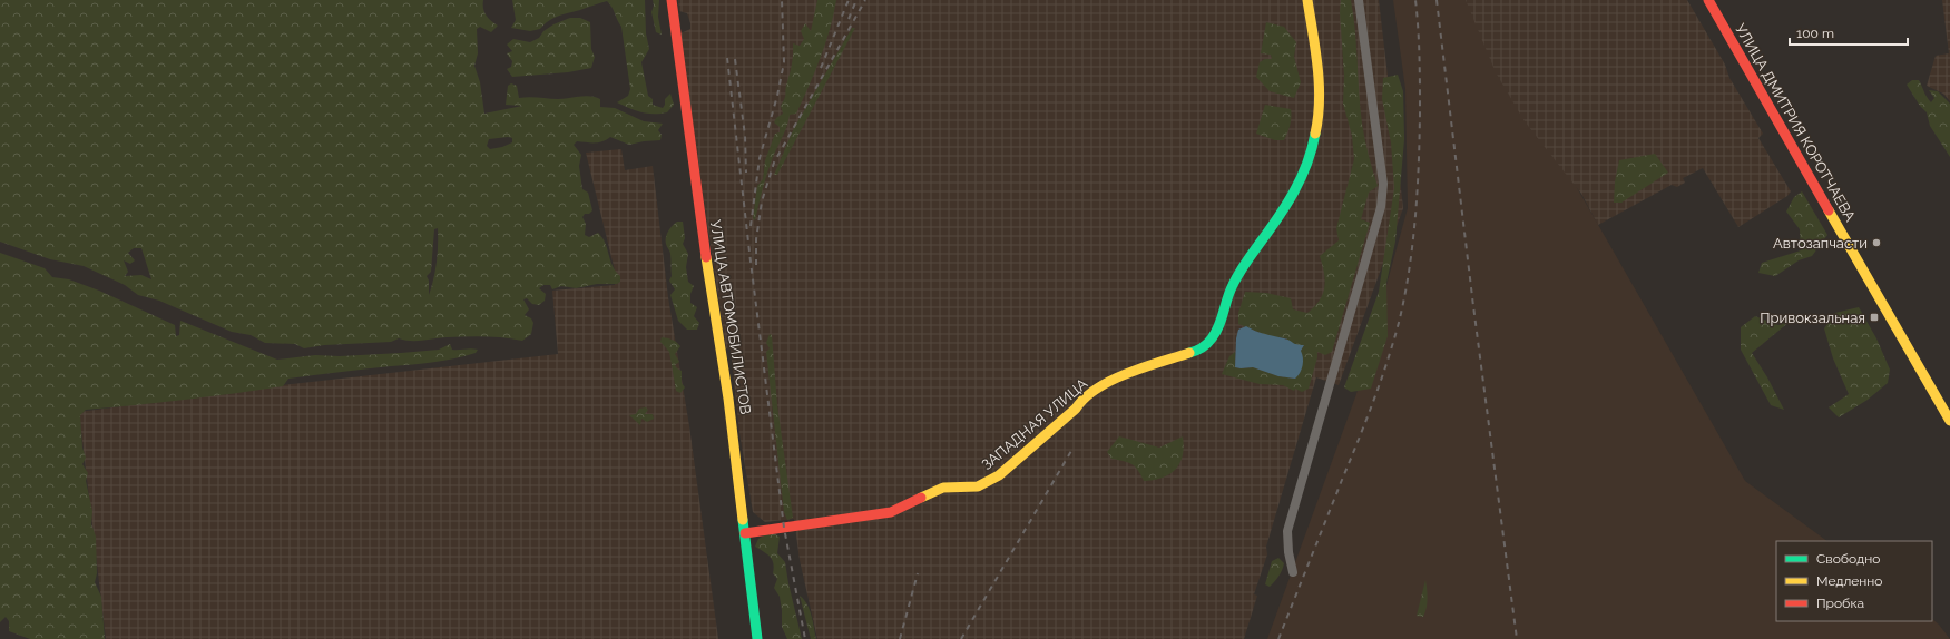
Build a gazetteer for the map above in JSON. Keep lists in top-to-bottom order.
{
  "streets": {
    "street": ["УЛИЦА ДМИТРИЯ КОРОТЧАЕВА", "УЛИЦА АВТОМОБИЛИСТОВ", "ЗАПАДНАЯ УЛИЦА"]
  },
  "crossings": [
    ["УЛИЦА АВТОМОБИЛИСТОВ", "ЗАПАДНАЯ УЛИЦА"]
  ],
  "places": {
    "other": ["Автозапчасти"],
    "transit": ["Привокзальная"]
  },
  "legend": ["Свободно", "Медленно", "Пробка"],
  "scale_bar": "100 m"
}
